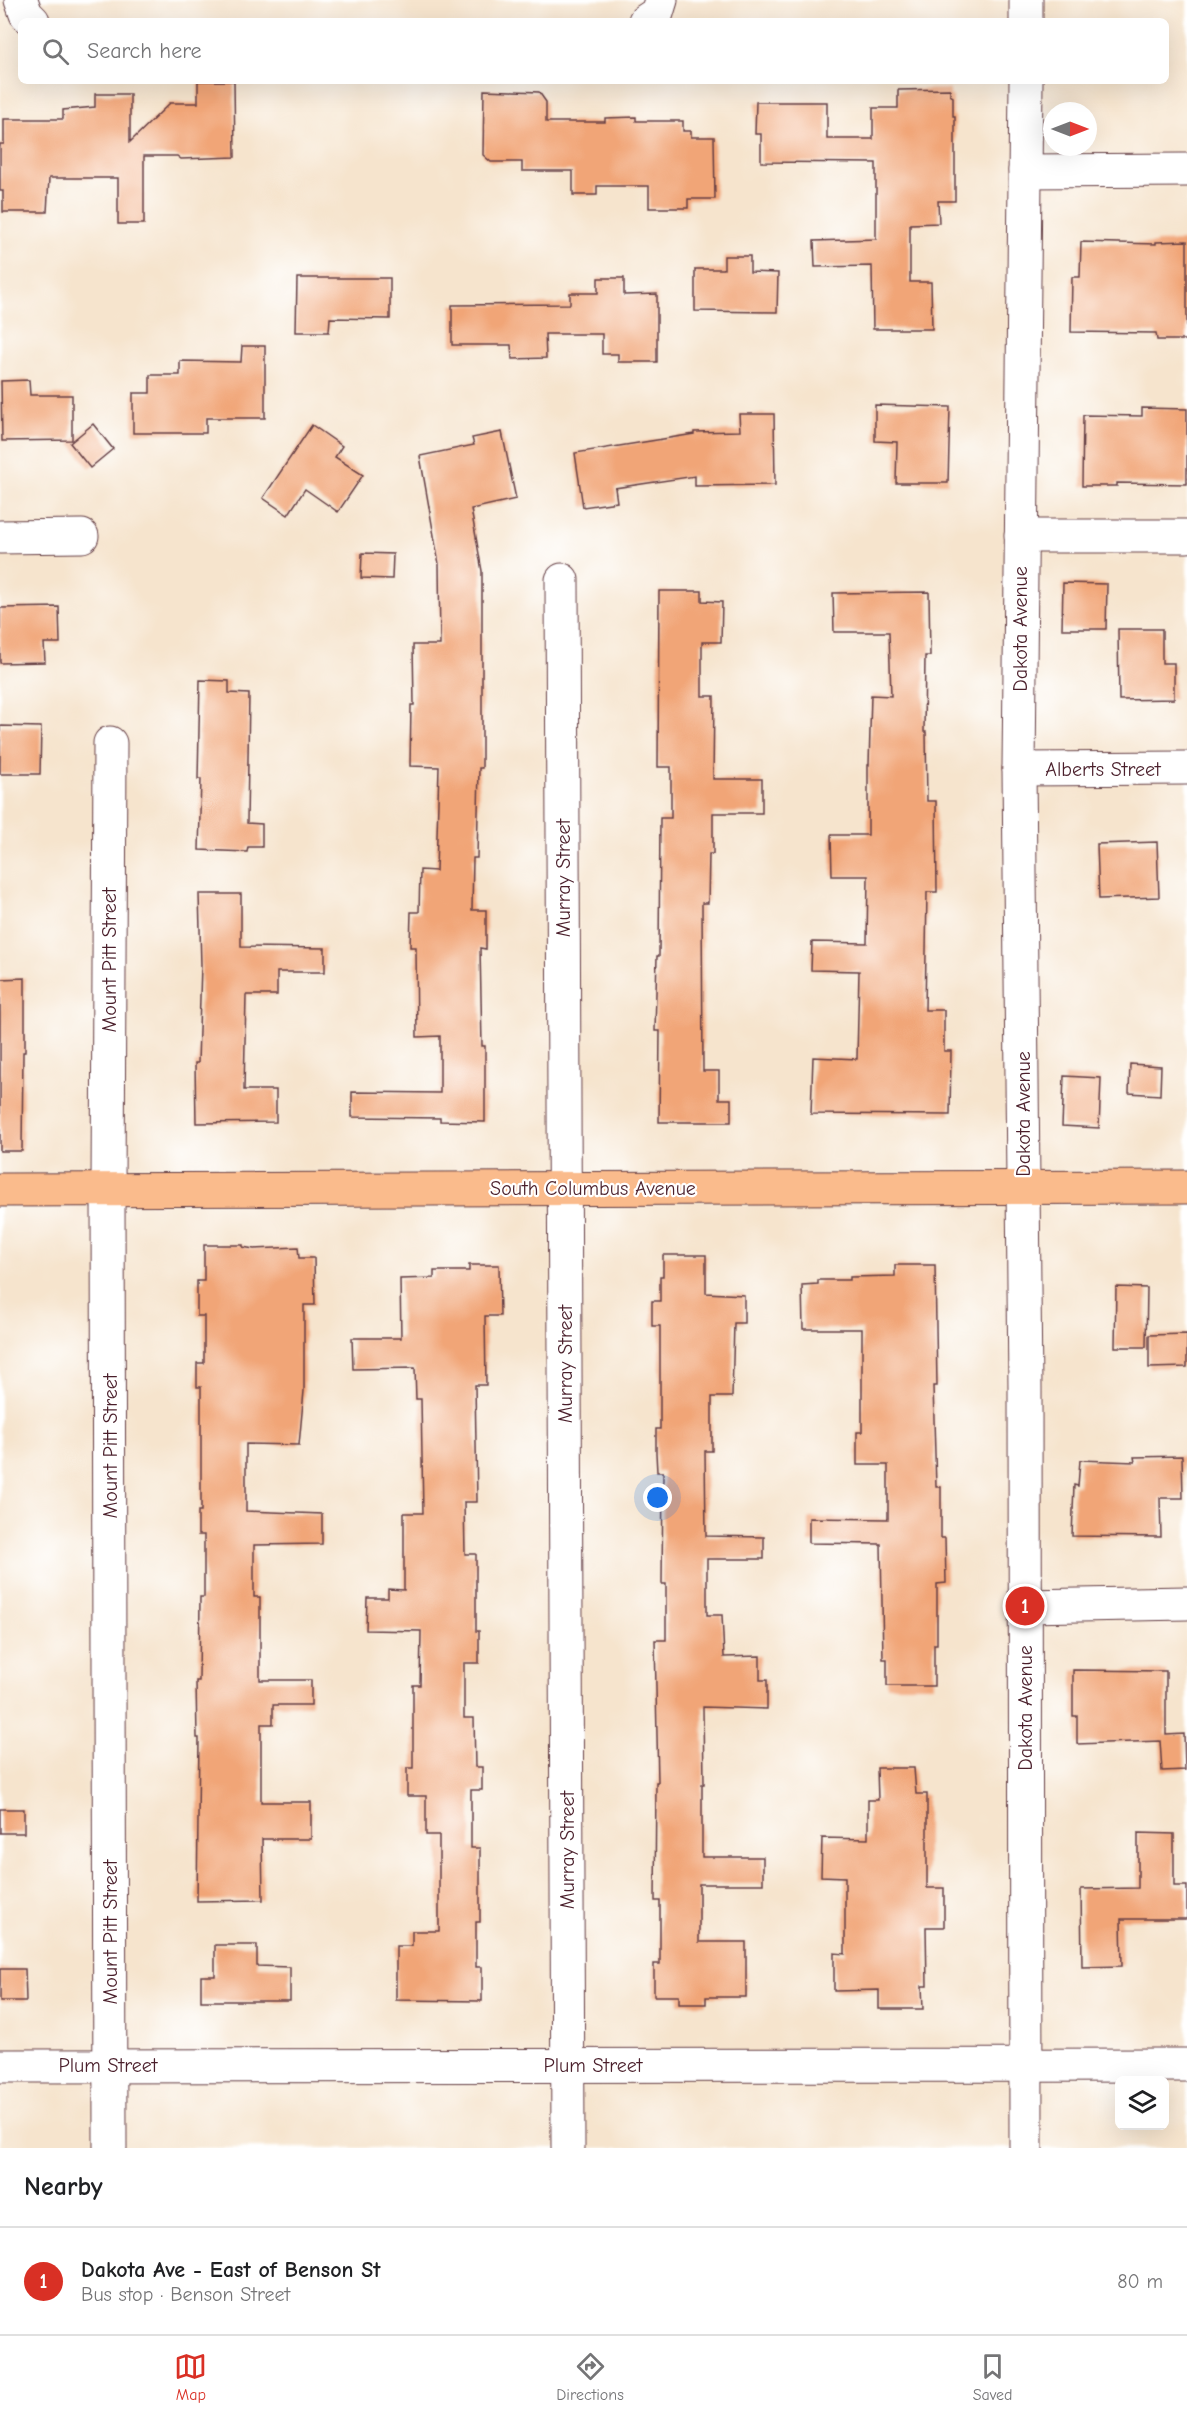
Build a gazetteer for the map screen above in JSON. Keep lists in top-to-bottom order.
{
  "streets": {
    "main road": ["South Columbus Avenue"],
    "street": [
      "Dakota Avenue",
      "Alberts Street",
      "Murray Street",
      "Mount Pitt Street",
      "Plum Street"
    ]
  },
  "crossings": [
    ["Dakota Avenue", "Alberts Street"],
    ["Dakota Avenue", "South Columbus Avenue"],
    ["Dakota Avenue", "Plum Street"],
    ["Murray Street", "South Columbus Avenue"],
    ["Murray Street", "Plum Street"],
    ["Mount Pitt Street", "South Columbus Avenue"],
    ["Mount Pitt Street", "Plum Street"]
  ],
  "north": "right",
  "page": {
    "search": "Search here",
    "pins": "1",
    "heading": "Nearby",
    "list": [
      {
        "mark": "1",
        "name": "Dakota Ave - East of Benson St",
        "note": "Bus stop · Benson Street",
        "value": "80 m"
      }
    ],
    "nav": ["Map", "Directions", "Saved"]
  }
}
